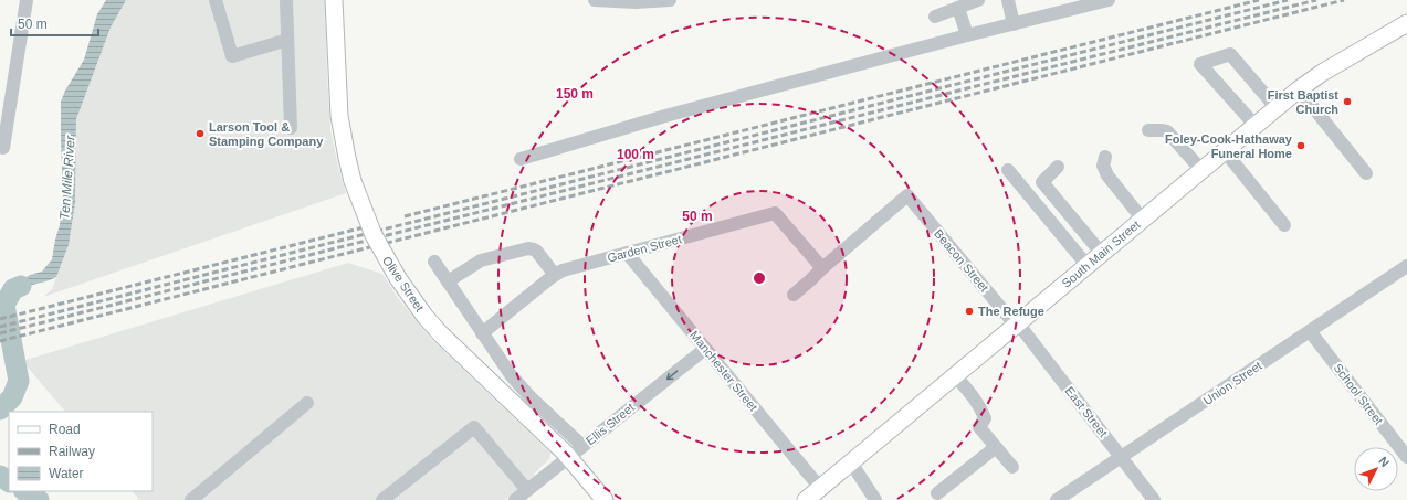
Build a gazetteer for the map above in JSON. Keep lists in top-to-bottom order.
{
  "streets": {
    "main road": ["South Main Street", "Olive Street"],
    "street": [
      "Garden Street",
      "Beacon Street",
      "Manchester Street",
      "Union Street",
      "School Street",
      "East Street",
      "Ellis Street"
    ]
  },
  "crossings": [
    ["Garden Street", "Beacon Street"],
    ["Garden Street", "Manchester Street"],
    ["South Main Street", "Beacon Street"],
    ["South Main Street", "Manchester Street"],
    ["South Main Street", "East Street"],
    ["Beacon Street", "East Street"],
    ["Olive Street", "Ellis Street"],
    ["Manchester Street", "Ellis Street"],
    ["Union Street", "School Street"],
    ["Union Street", "East Street"]
  ],
  "one_way": ["Ellis Street"],
  "water": ["Ten Mile River"],
  "places": [
    "First Baptist Church",
    "Larson Tool & Stamping Company",
    "Foley-Cook-Hathaway Funeral Home",
    "The Refuge"
  ],
  "legend": ["Road", "Railway", "Water"],
  "scale_bar": "50 m",
  "north": "top right",
  "rings": ["150 m", "100 m", "50 m"]
}
